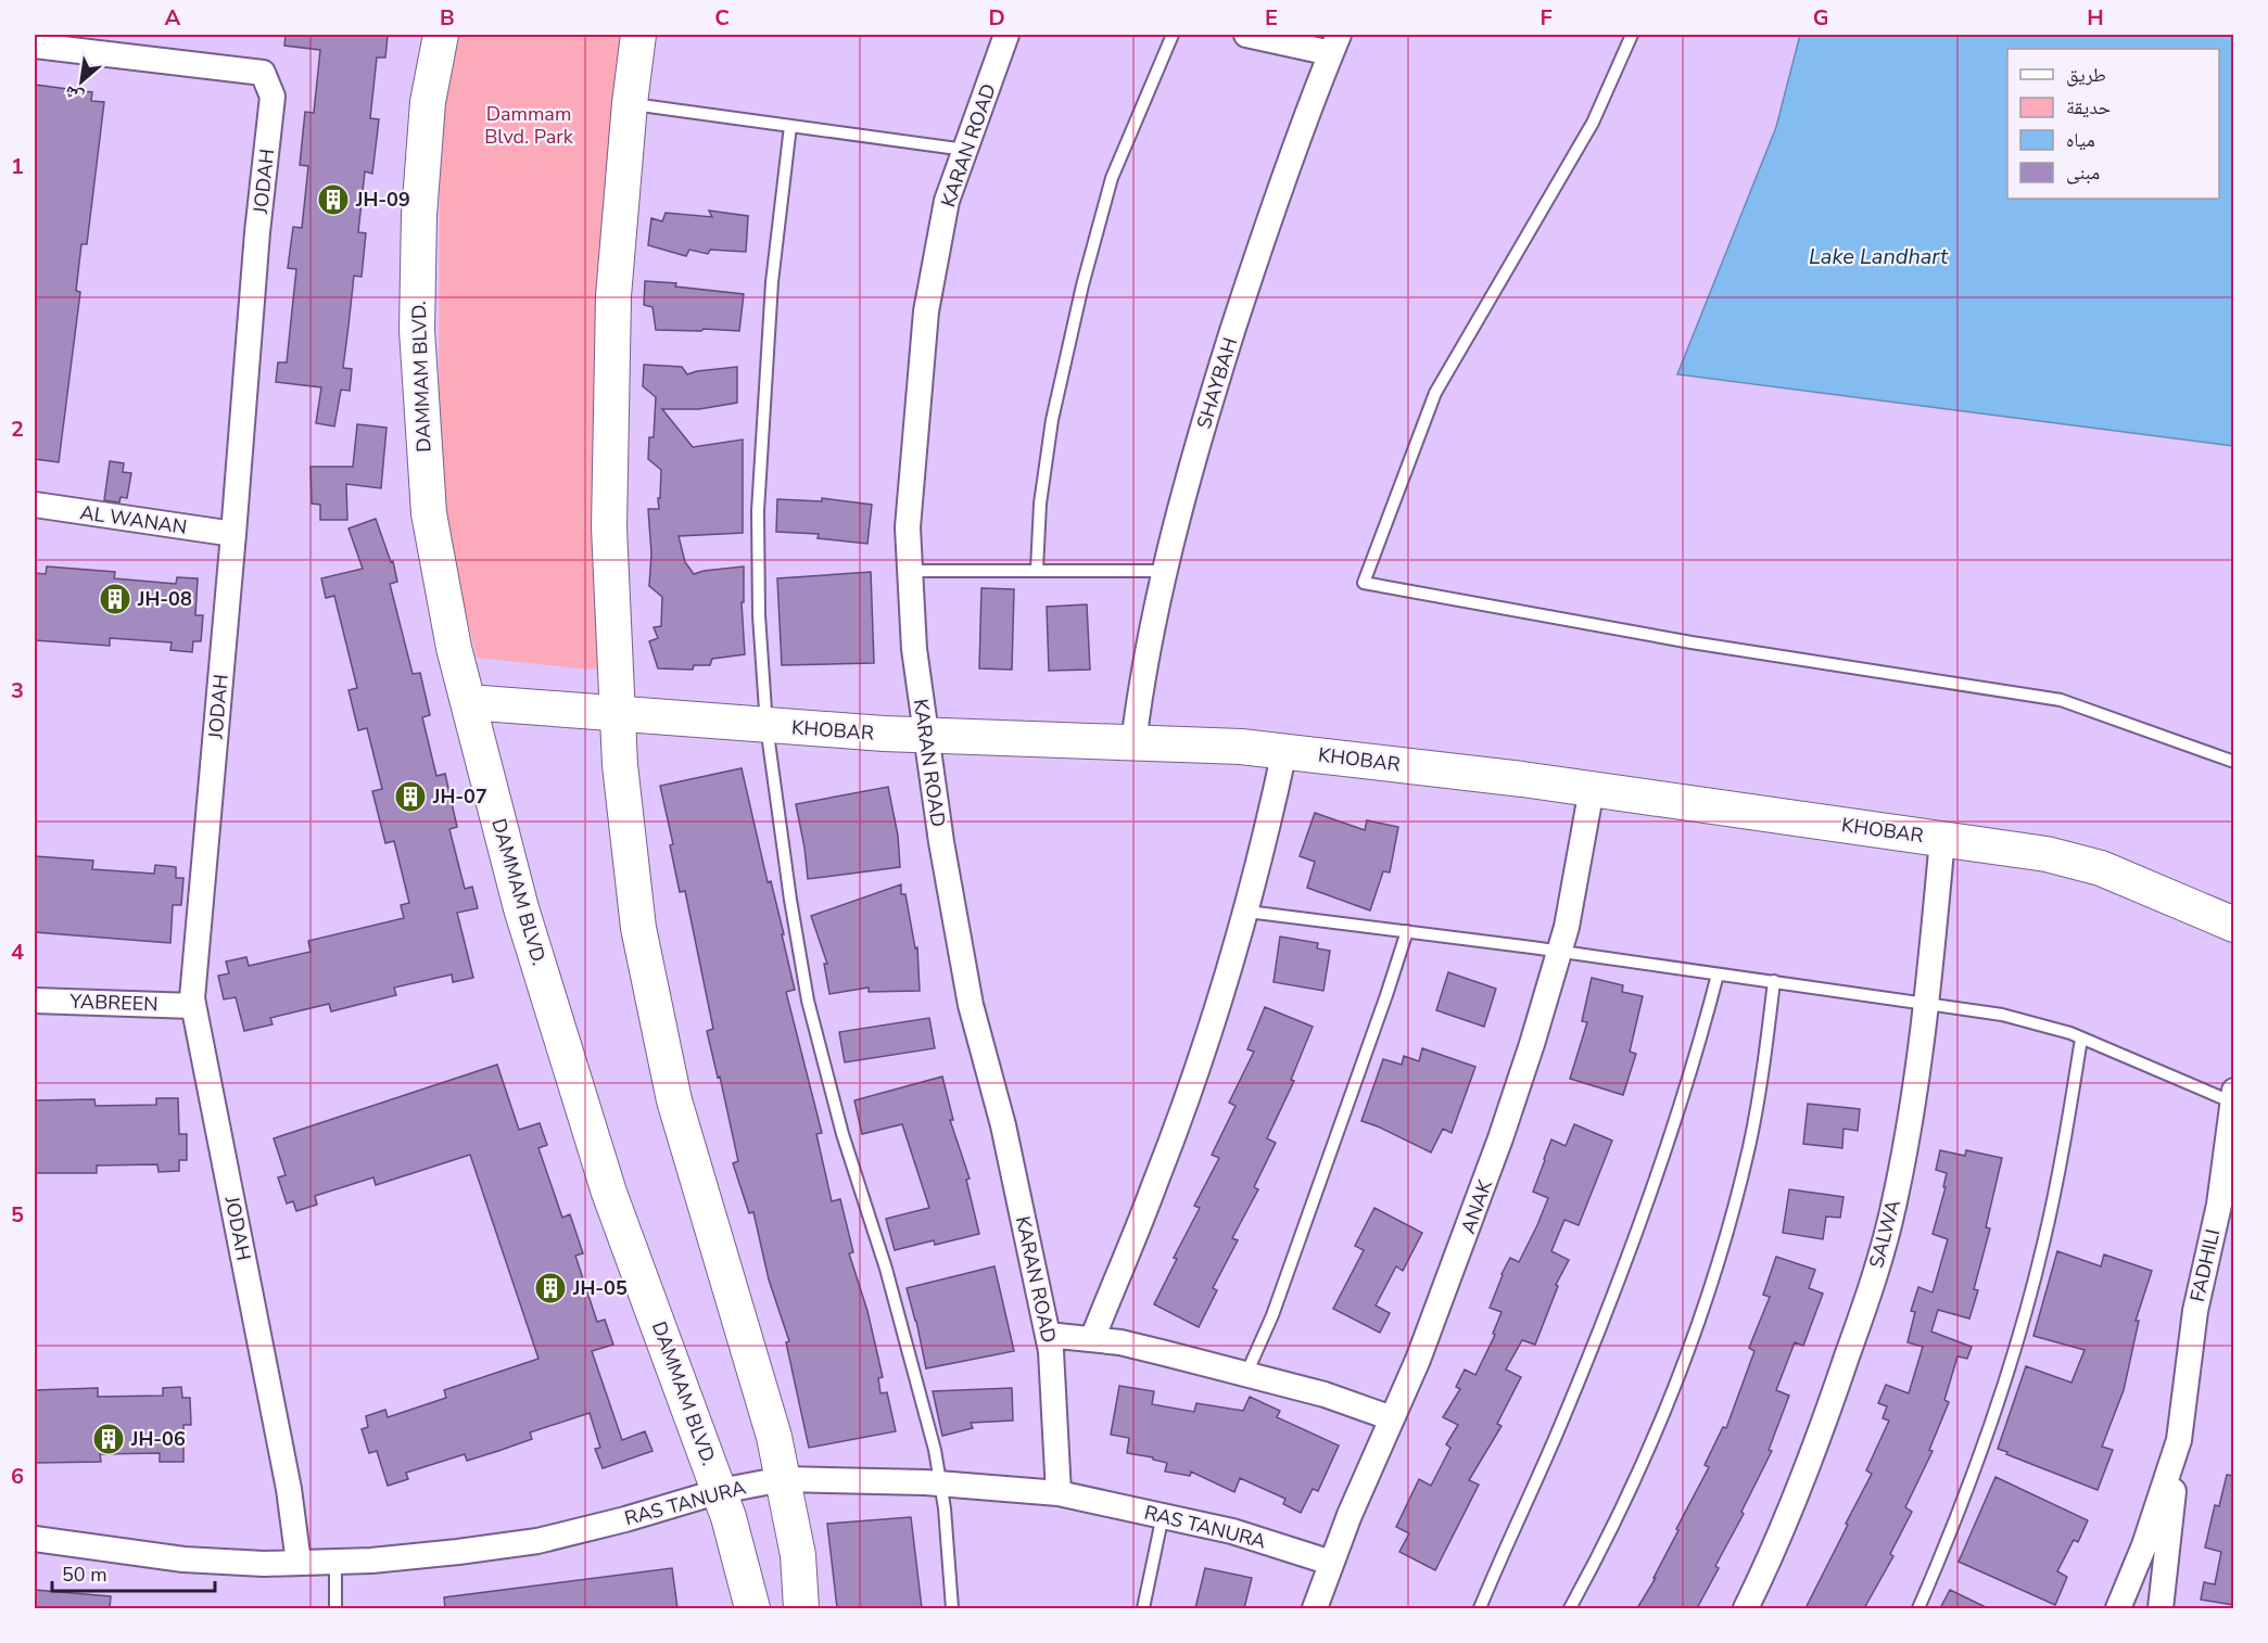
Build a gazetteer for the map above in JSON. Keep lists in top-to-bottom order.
{
  "streets": {
    "main road": ["DAMMAM BLVD.", "KHOBAR"],
    "street": [
      "KARAN ROAD",
      "JODAH",
      "SHAYBAH",
      "AL WANAN",
      "YABREEN",
      "ANAK",
      "SALWA",
      "FADHILI",
      "RAS TANURA"
    ]
  },
  "crossings": [
    ["KARAN ROAD", "KHOBAR"],
    ["KARAN ROAD", "RAS TANURA"],
    ["JODAH", "AL WANAN"],
    ["JODAH", "YABREEN"],
    ["JODAH", "RAS TANURA"],
    ["DAMMAM BLVD.", "KHOBAR"],
    ["DAMMAM BLVD.", "RAS TANURA"],
    ["SHAYBAH", "KHOBAR"],
    ["KHOBAR", "ANAK"],
    ["KHOBAR", "SALWA"],
    ["ANAK", "RAS TANURA"]
  ],
  "water": ["Lake Landhart"],
  "parks": ["Dammam Blvd. Park"],
  "places": {
    "building": [
      "JH-09",
      "JH-08",
      "JH-07",
      "JH-05",
      "JH-06"
    ]
  },
  "legend": [
    "طريق",
    "حديقة",
    "مياه",
    "مبنى"
  ],
  "scale_bar": "50 m",
  "north": "bottom left",
  "grid": {
    "columns": [
      "A",
      "B",
      "C",
      "D",
      "E",
      "F",
      "G",
      "H"
    ],
    "rows": [
      "1",
      "2",
      "3",
      "4",
      "5",
      "6"
    ]
  }
}
